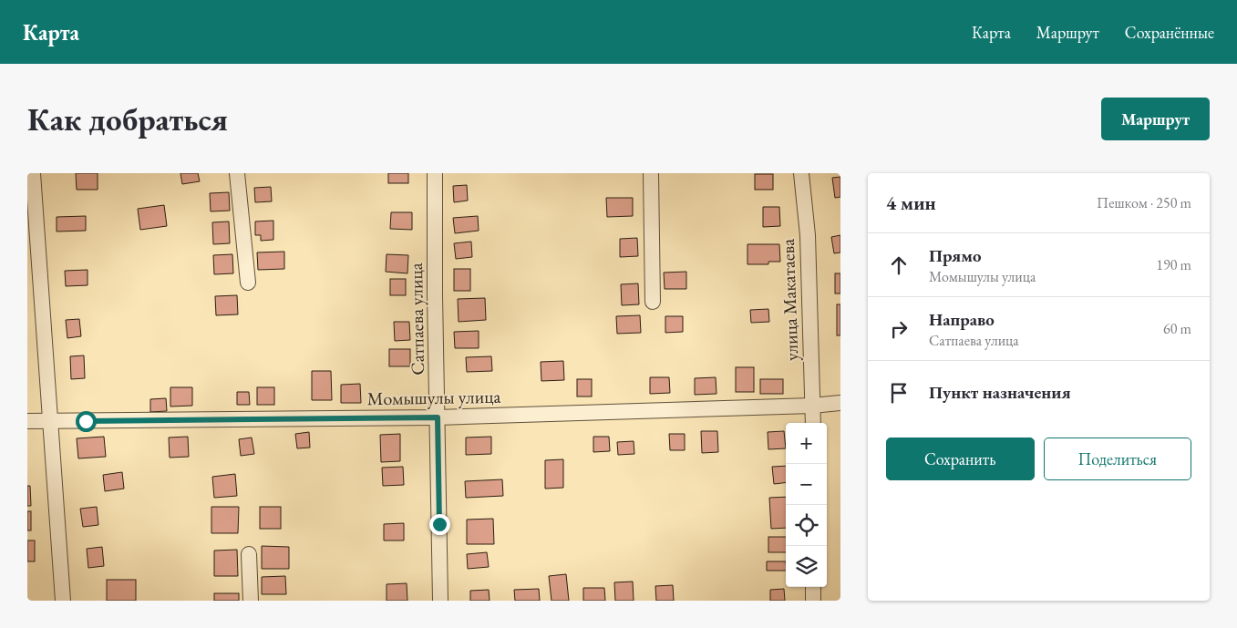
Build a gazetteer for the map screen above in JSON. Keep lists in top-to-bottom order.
{
  "streets": {
    "street": ["улица Макатаева", "Сатпаева улица", "Момышулы улица"]
  },
  "crossings": [
    ["улица Макатаева", "Момышулы улица"],
    ["Сатпаева улица", "Момышулы улица"]
  ],
  "page": {
    "header": "Карта",
    "nav": ["Карта", "Маршрут", "Сохранённые"],
    "buttons": [
      "Маршрут",
      ["Сохранить", "Поделиться"]
    ],
    "title": "Как добраться",
    "heading": ["4 мин", "Пешком · 250 m"],
    "list": [
      ["Прямо", "Момышулы улица", "190 m"],
      ["Направо", "Сатпаева улица", "60 m"],
      "Пункт назначения"
    ],
    "map_buttons": ["+", "−"]
  }
}
